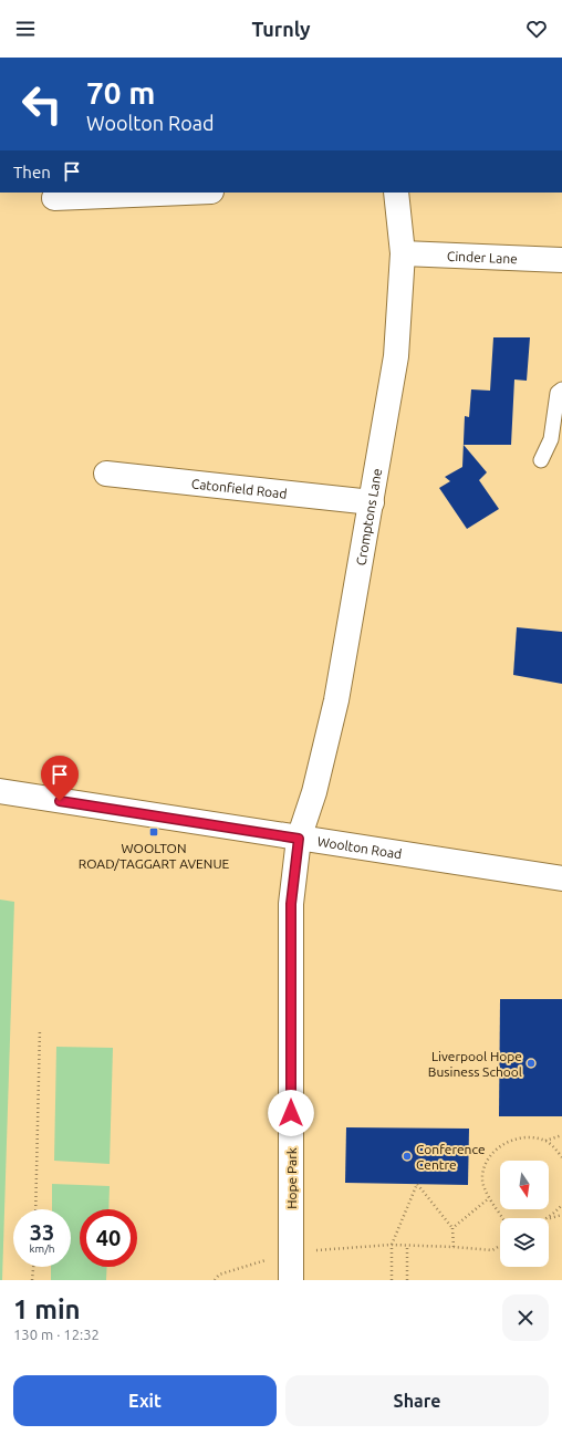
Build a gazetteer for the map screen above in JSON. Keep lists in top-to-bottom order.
{
  "streets": {
    "street": [
      "Cinder Lane",
      "Catonfield Road",
      "Cromptons Lane",
      "Woolton Road",
      "Hope Park"
    ]
  },
  "crossings": [
    ["Cinder Lane", "Cromptons Lane"],
    ["Catonfield Road", "Cromptons Lane"],
    ["Cromptons Lane", "Woolton Road"],
    ["Cromptons Lane", "Hope Park"],
    ["Woolton Road", "Hope Park"]
  ],
  "places": {
    "transit": ["WOOLTON ROAD/TAGGART AVENUE"],
    "other": ["Liverpool Hope Business School", "Conference Centre"]
  },
  "north": "bottom",
  "page": {
    "header": "Turnly",
    "turn": ["70 m", "Woolton Road"],
    "then": "Then",
    "speed": "33 km/h",
    "limit": "40",
    "heading": ["1 min", "130 m · 12:32"],
    "buttons": ["Exit", "Share"]
  }
}
